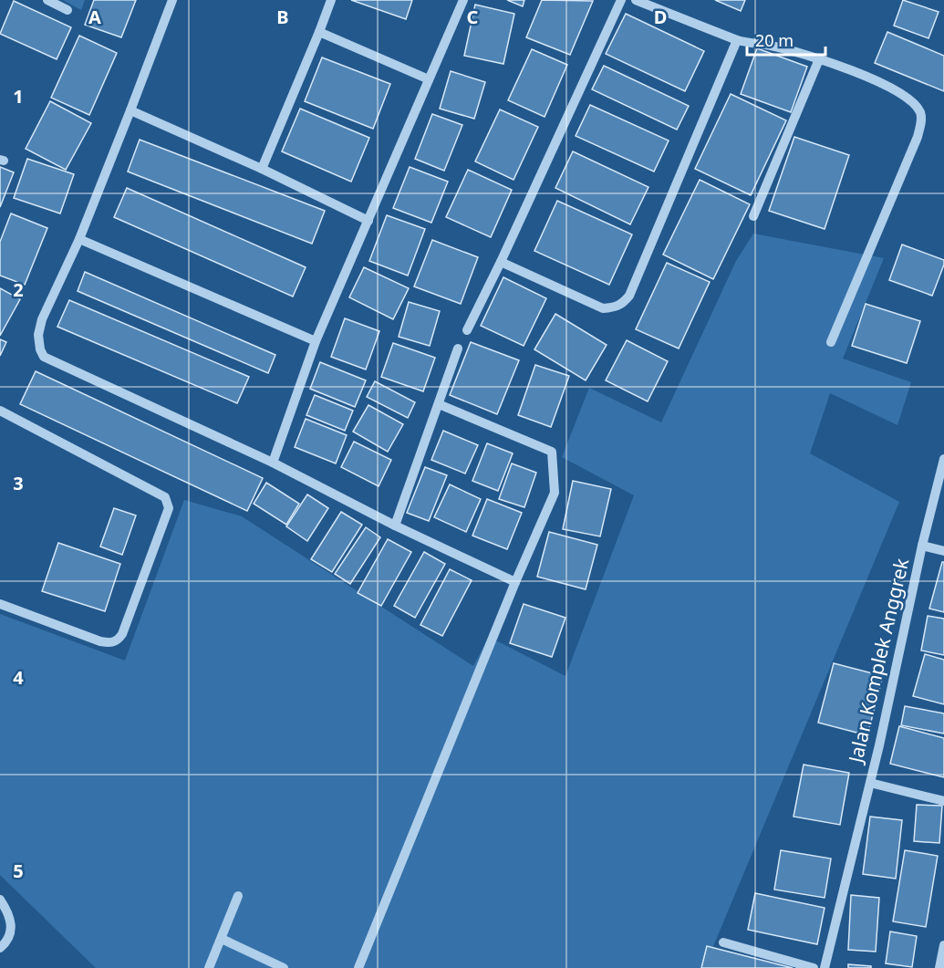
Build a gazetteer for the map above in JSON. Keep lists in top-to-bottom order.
{
  "streets": {
    "street": ["Jalan Komplek Anggrek"]
  },
  "scale_bar": "20 m",
  "grid": {
    "columns": [
      "A",
      "B",
      "C",
      "D"
    ],
    "rows": [
      "1",
      "2",
      "3",
      "4",
      "5"
    ]
  }
}
